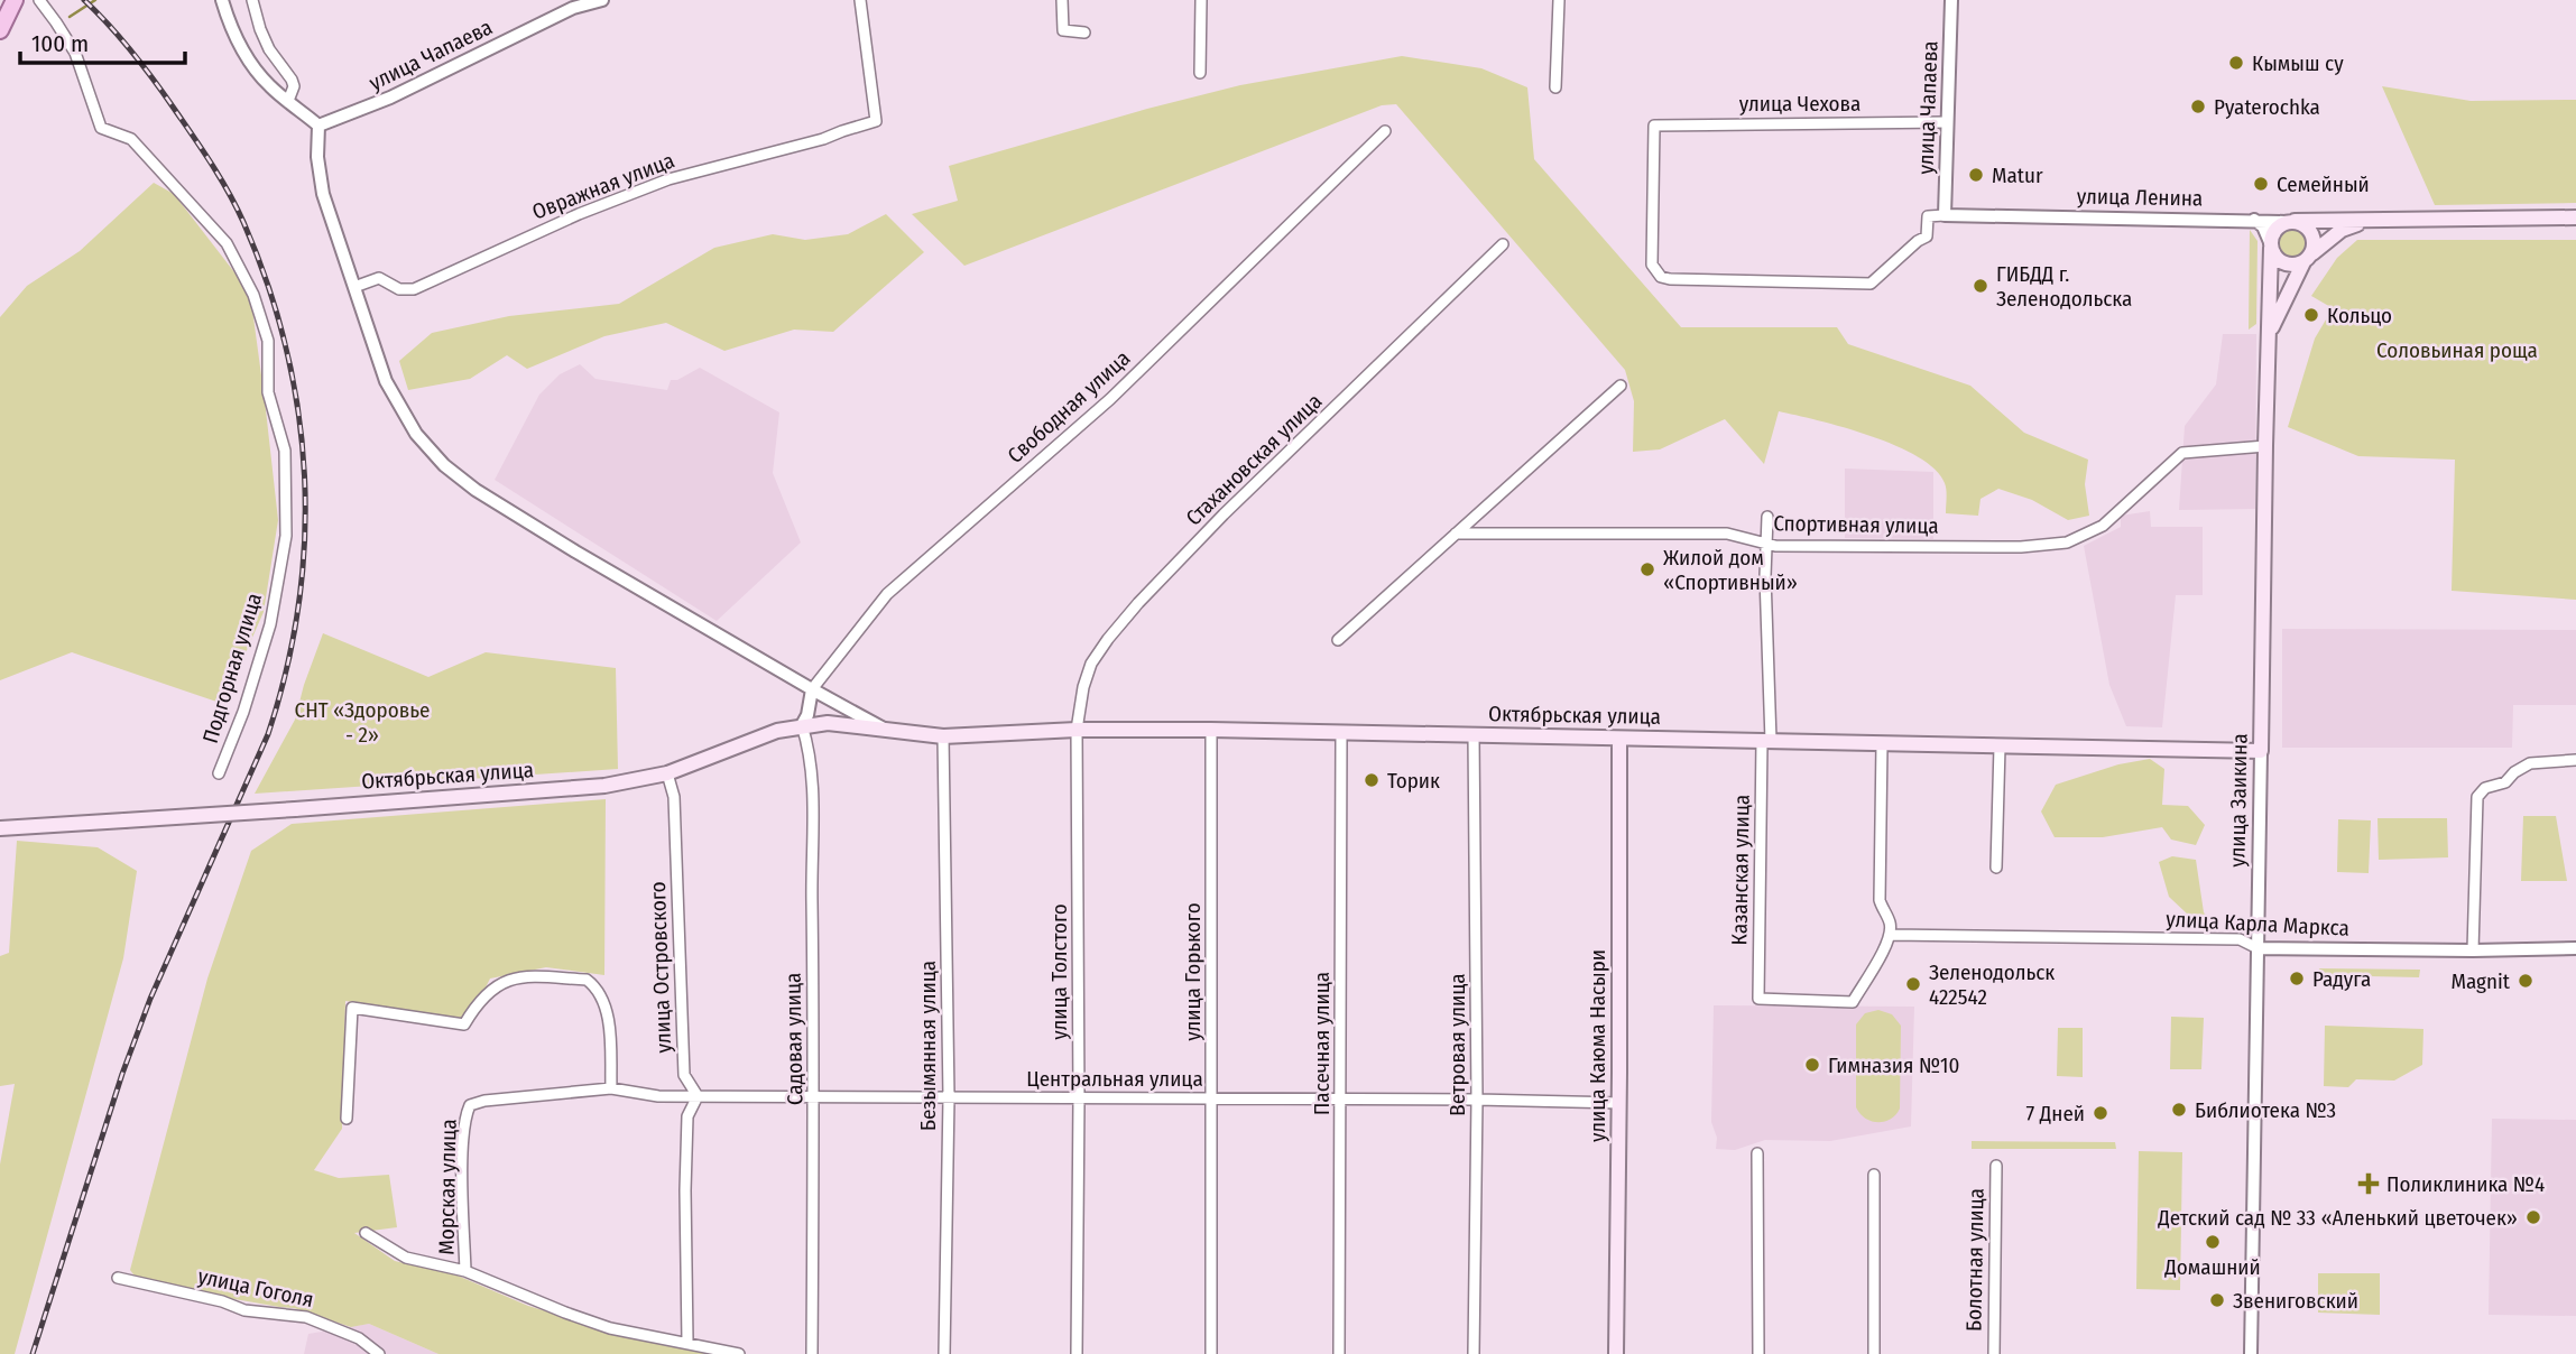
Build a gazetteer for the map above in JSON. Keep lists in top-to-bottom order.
{
  "streets": {
    "main road": [
      "улица Ленина",
      "Октябрьская улица",
      "улица Заикина",
      "улица Каюма Насыри"
    ],
    "street": [
      "улица Чапаева",
      "улица Чехова",
      "Овражная улица",
      "Свободная улица",
      "Стахановская улица",
      "Спортивная улица",
      "Подгорная улица",
      "Казанская улица",
      "улица Карла Маркса",
      "улица Островского",
      "улица Толстого",
      "улица Горького",
      "Садовая улица",
      "Пасечная улица",
      "Ветровая улица",
      "Безымянная улица",
      "Центральная улица",
      "Морская улица",
      "Болотная улица",
      "улица Гоголя"
    ]
  },
  "crossings": [
    ["улица Чапаева", "улица Чехова"],
    ["улица Чапаева", "улица Ленина"],
    ["улица Чапаева", "Октябрьская улица"],
    ["улица Чехова", "улица Ленина"],
    ["Овражная улица", "Октябрьская улица"],
    ["улица Ленина", "улица Заикина"],
    ["Свободная улица", "Октябрьская улица"],
    ["Свободная улица", "Садовая улица"],
    ["Стахановская улица", "Октябрьская улица"],
    ["Стахановская улица", "улица Толстого"],
    ["Спортивная улица", "улица Заикина"],
    ["Спортивная улица", "Казанская улица"],
    ["Октябрьская улица", "улица Заикина"],
    ["Октябрьская улица", "Казанская улица"],
    ["Октябрьская улица", "улица Островского"],
    ["Октябрьская улица", "улица Толстого"],
    ["Октябрьская улица", "улица Горького"],
    ["Октябрьская улица", "Садовая улица"],
    ["Октябрьская улица", "Пасечная улица"],
    ["Октябрьская улица", "Ветровая улица"],
    ["Октябрьская улица", "Безымянная улица"],
    ["Октябрьская улица", "улица Каюма Насыри"],
    ["улица Заикина", "улица Карла Маркса"],
    ["Казанская улица", "улица Карла Маркса"],
    ["улица Островского", "Центральная улица"],
    ["улица Толстого", "Центральная улица"],
    ["улица Горького", "Центральная улица"],
    ["Садовая улица", "Центральная улица"],
    ["Пасечная улица", "Центральная улица"],
    ["Ветровая улица", "Центральная улица"],
    ["Безымянная улица", "Центральная улица"],
    ["улица Каюма Насыри", "Центральная улица"],
    ["Центральная улица", "Морская улица"]
  ],
  "parks": ["Соловьиная роща", "СНТ «Здоровье - 2»"],
  "places": {
    "other": [
      "Кымыш су",
      "Pyaterochka",
      "Matur",
      "Семейный",
      "ГИБДД г. Зеленодольска",
      "Кольцо",
      "Жилой дом «Спортивный»",
      "Торик",
      "Радуга",
      "Magnit",
      "Зеленодольск 422542",
      "Гимназия №10",
      "Библиотека №3",
      "7 Дней",
      "Детский сад № 33 «Аленький цветочек»",
      "Домашний",
      "Звениговский"
    ],
    "health": ["Поликлиника №4"]
  },
  "scale_bar": "100 m"
}
